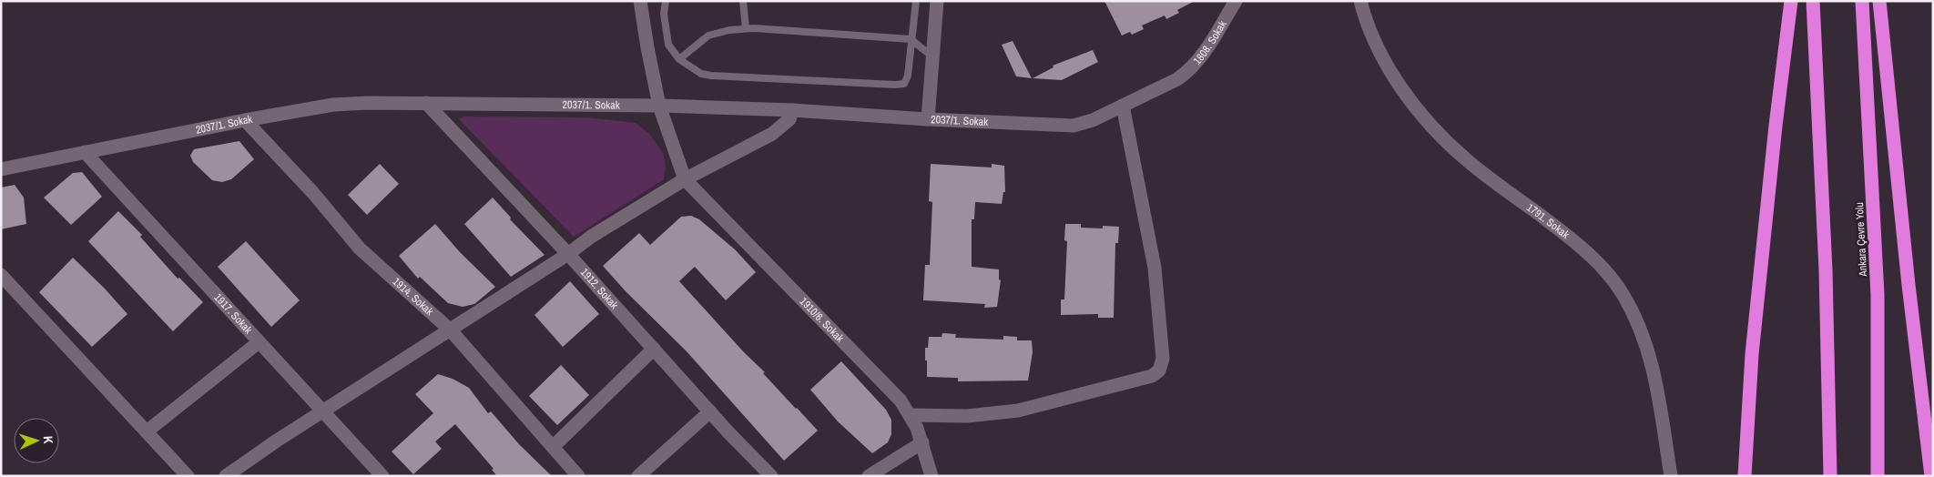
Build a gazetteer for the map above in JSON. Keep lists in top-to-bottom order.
{
  "streets": {
    "highway": ["Ankara Çevre Yolu"],
    "street": [
      "1808. Sokak",
      "2037/1. Sokak",
      "1791. Sokak",
      "1912. Sokak",
      "1914. Sokak",
      "1917. Sokak",
      "1910/6. Sokak"
    ]
  },
  "crossings": [
    ["1808. Sokak", "2037/1. Sokak"],
    ["2037/1. Sokak", "1912. Sokak"],
    ["2037/1. Sokak", "1914. Sokak"],
    ["2037/1. Sokak", "1917. Sokak"]
  ],
  "north": "right"
}
